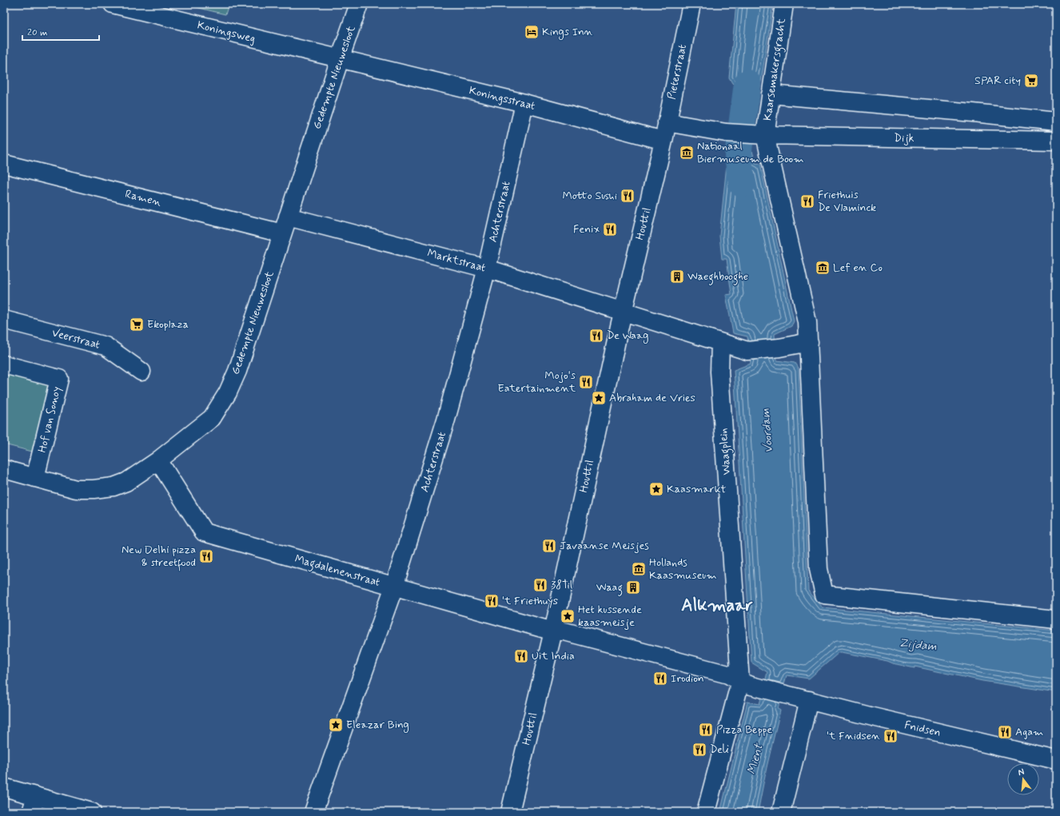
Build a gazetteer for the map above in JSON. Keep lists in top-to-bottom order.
{
  "streets": {
    "street": [
      "Koningsweg",
      "Kaarsemakersgracht",
      "Pieterstraat",
      "Gedempte Nieuwesloot",
      "Koningsstraat",
      "Dijk",
      "Ramen",
      "Achterstraat",
      "Houttil",
      "Marktstraat",
      "Veerstraat",
      "Hof van Sonoy",
      "Waagplein",
      "Magdalenenstraat",
      "Fnidsen"
    ]
  },
  "crossings": [
    ["Koningsweg", "Gedempte Nieuwesloot"],
    ["Koningsweg", "Koningsstraat"],
    ["Kaarsemakersgracht", "Dijk"],
    ["Pieterstraat", "Koningsstraat"],
    ["Pieterstraat", "Dijk"],
    ["Pieterstraat", "Houttil"],
    ["Gedempte Nieuwesloot", "Koningsstraat"],
    ["Gedempte Nieuwesloot", "Ramen"],
    ["Gedempte Nieuwesloot", "Marktstraat"],
    ["Gedempte Nieuwesloot", "Hof van Sonoy"],
    ["Gedempte Nieuwesloot", "Magdalenenstraat"],
    ["Koningsstraat", "Achterstraat"],
    ["Koningsstraat", "Houttil"],
    ["Achterstraat", "Marktstraat"],
    ["Achterstraat", "Magdalenenstraat"],
    ["Houttil", "Marktstraat"],
    ["Houttil", "Magdalenenstraat"],
    ["Waagplein", "Fnidsen"]
  ],
  "districts": ["Alkmaar"],
  "water": ["Voordam", "Zijdam", "Mient"],
  "places": {
    "hotel": ["Kings Inn"],
    "supermarket": ["SPAR city", "Ekoplaza"],
    "museum": ["Nationaal Biermuseum de Boom", "Lef en Co", "Hollands Kaasmuseum"],
    "restaurant": [
      "Motto Sushi",
      "Friethuis De Vlaminck",
      "Fenix",
      "De Waag",
      "Mojo's Eatertainment",
      "Javaanse Meisjes",
      "New Delhi pizza & streetfood",
      "38Til",
      "'t Friethuys",
      "Uit India",
      "Irodion",
      "Pizza Beppe",
      "Agam",
      "'t Fnidsen",
      "Deli"
    ],
    "building": ["Waeghbooghe", "Waag"],
    "place": [
      "Abraham de Vries",
      "Kaasmarkt",
      "Het kussende kaasmeisje",
      "Eleazar Bing"
    ]
  },
  "scale_bar": "20 m",
  "north": "top"
}
